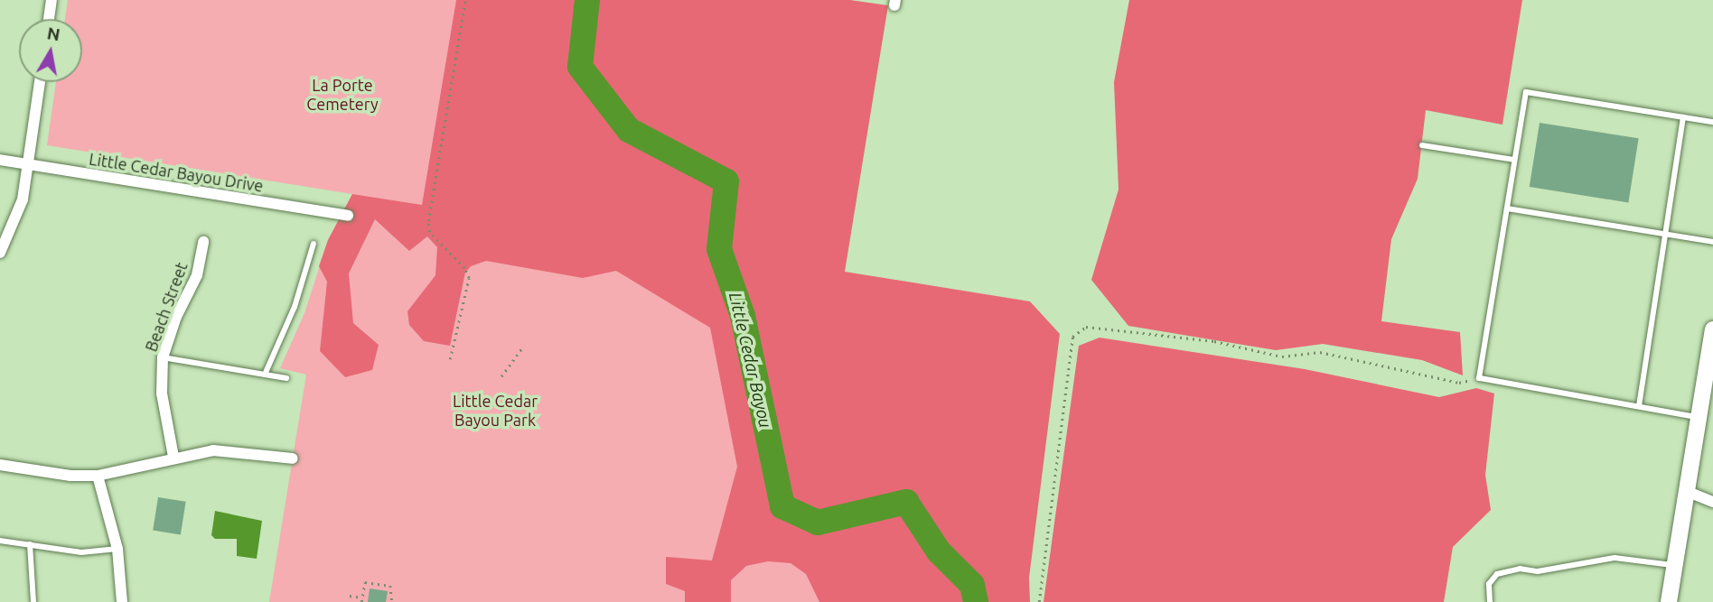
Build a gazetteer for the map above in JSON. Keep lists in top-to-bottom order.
{
  "streets": {
    "street": ["Little Cedar Bayou Drive", "Beach Street"]
  },
  "water": ["Little Cedar Bayou"],
  "parks": ["La Porte Cemetery", "Little Cedar Bayou Park"],
  "north": "top"
}
